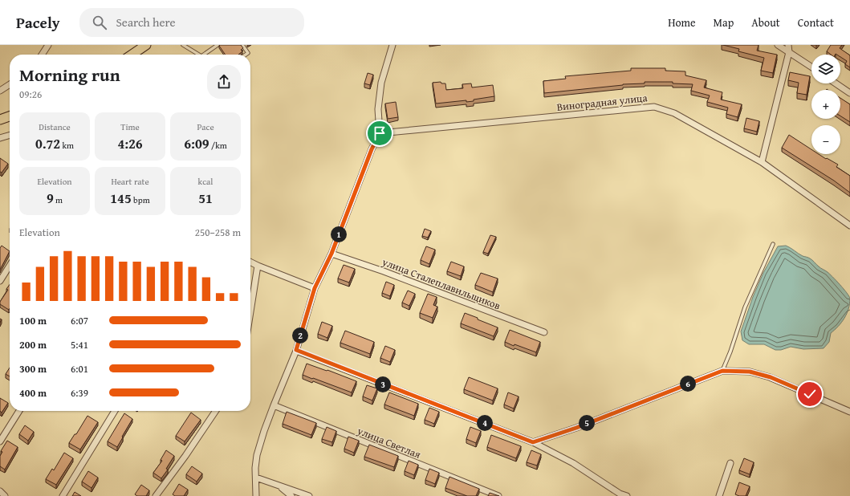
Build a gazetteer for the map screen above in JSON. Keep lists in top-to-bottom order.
{
  "streets": {
    "street": ["Виноградная улица", "улица Сталеплавильщиков", "улица Светлая"]
  },
  "page": {
    "header": "Pacely",
    "search": "Search here",
    "nav": [
      "Home",
      "Map",
      "About",
      "Contact"
    ],
    "map_buttons": ["+", "−"],
    "heading": ["Morning run", "09:26"],
    "stats": [
      ["Distance", "0.72 km"],
      ["Time", "4:26"],
      ["Pace", "6:09 /km"],
      ["Elevation", "9 m"],
      ["Heart rate", "145 bpm"],
      ["kcal", "51"]
    ],
    "chart": ["Elevation", "250–258 m"],
    "pins": [
      "1",
      "2",
      "6",
      "3",
      "4",
      "5"
    ],
    "list": [
      {
        "name": "100 m",
        "note": "6:07"
      },
      {
        "name": "200 m",
        "note": "5:41"
      },
      {
        "name": "300 m",
        "note": "6:01"
      },
      {
        "name": "400 m",
        "note": "6:39"
      }
    ]
  }
}
